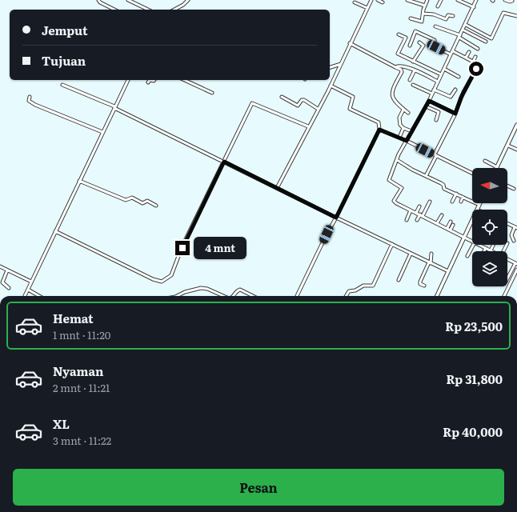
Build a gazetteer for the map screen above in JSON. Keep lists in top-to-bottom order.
{
  "north": "left",
  "page": {
    "banner": ["Jemput", "Tujuan"],
    "bubble": "4 mnt",
    "list": [
      {
        "name": "Hemat",
        "note": "1 mnt · 11:20",
        "value": "Rp 23,500"
      },
      {
        "name": "Nyaman",
        "note": "2 mnt · 11:21",
        "value": "Rp 31,800"
      },
      {
        "name": "XL",
        "note": "3 mnt · 11:22",
        "value": "Rp 40,000"
      }
    ],
    "buttons": "Pesan"
  }
}
